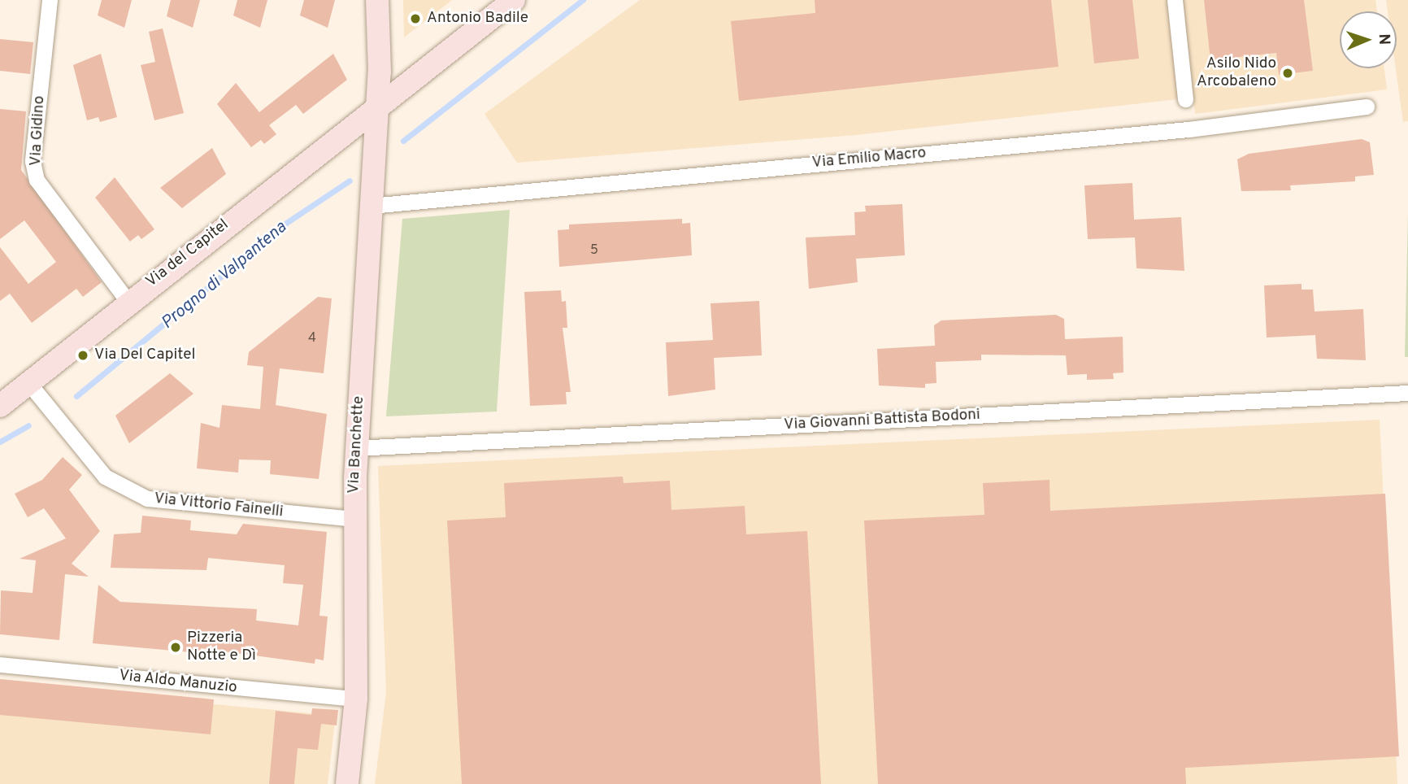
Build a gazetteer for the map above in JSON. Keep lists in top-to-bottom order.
{
  "streets": {
    "street": [
      "Via Gidino",
      "Via Emilio Macro",
      "Via del Capitel",
      "Via Giovanni Battista Bodoni",
      "Via Banchette",
      "Via Vittorio Fainelli",
      "Via Aldo Manuzio"
    ]
  },
  "crossings": [
    ["Via Gidino", "Via del Capitel"],
    ["Via Emilio Macro", "Via Banchette"],
    ["Via del Capitel", "Via Banchette"],
    ["Via del Capitel", "Via Vittorio Fainelli"],
    ["Via Giovanni Battista Bodoni", "Via Banchette"],
    ["Via Banchette", "Via Vittorio Fainelli"],
    ["Via Banchette", "Via Aldo Manuzio"]
  ],
  "water": ["Progno di Valpantena"],
  "places": [
    "Antonio Badile",
    "Asilo Nido Arcobaleno",
    "Via Del Capitel",
    "Pizzeria Notte e Dì"
  ],
  "house_numbers": ["5", "4"],
  "north": "right"
}
